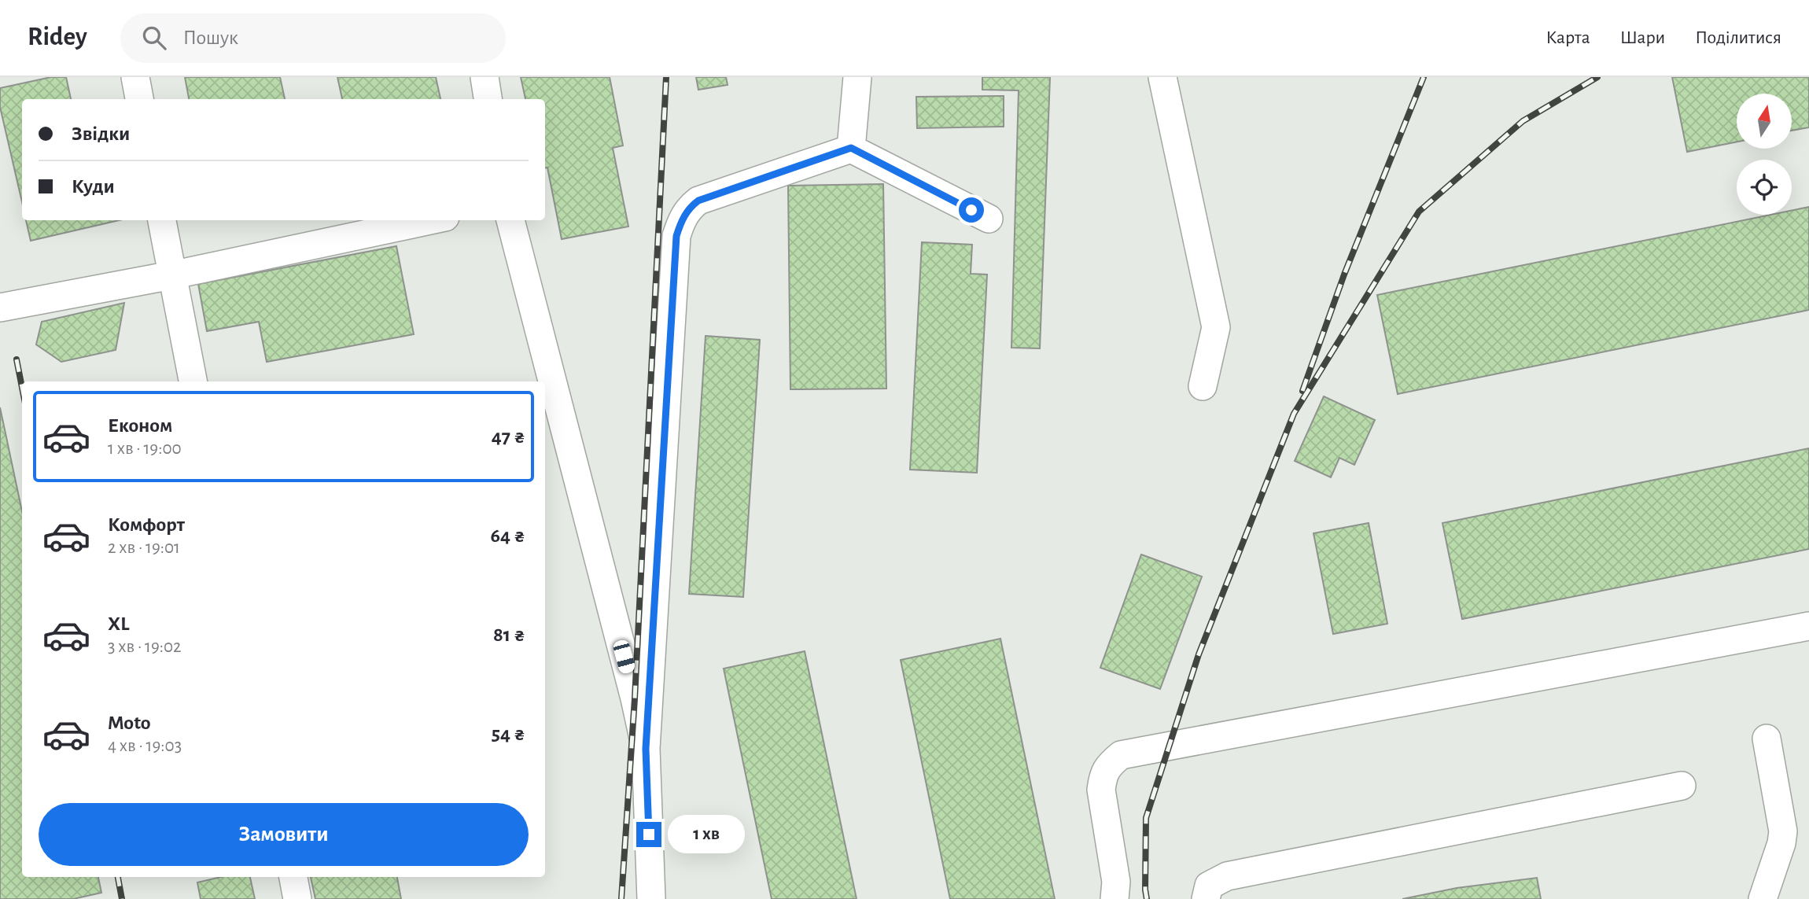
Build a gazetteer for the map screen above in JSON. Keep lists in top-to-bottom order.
{
  "north": "top",
  "page": {
    "header": "Ridey",
    "search": "Пошук",
    "nav": ["Карта", "Шари", "Поділитися"],
    "banner": ["Звідки", "Куди"],
    "list": [
      {
        "name": "Економ",
        "note": "1 хв · 19:00",
        "value": "47 ₴"
      },
      {
        "name": "Комфорт",
        "note": "2 хв · 19:01",
        "value": "64 ₴"
      },
      {
        "name": "XL",
        "note": "3 хв · 19:02",
        "value": "81 ₴"
      },
      {
        "name": "Moto",
        "note": "4 хв · 19:03",
        "value": "54 ₴"
      }
    ],
    "buttons": "Замовити",
    "bubble": "1 хв"
  }
}
